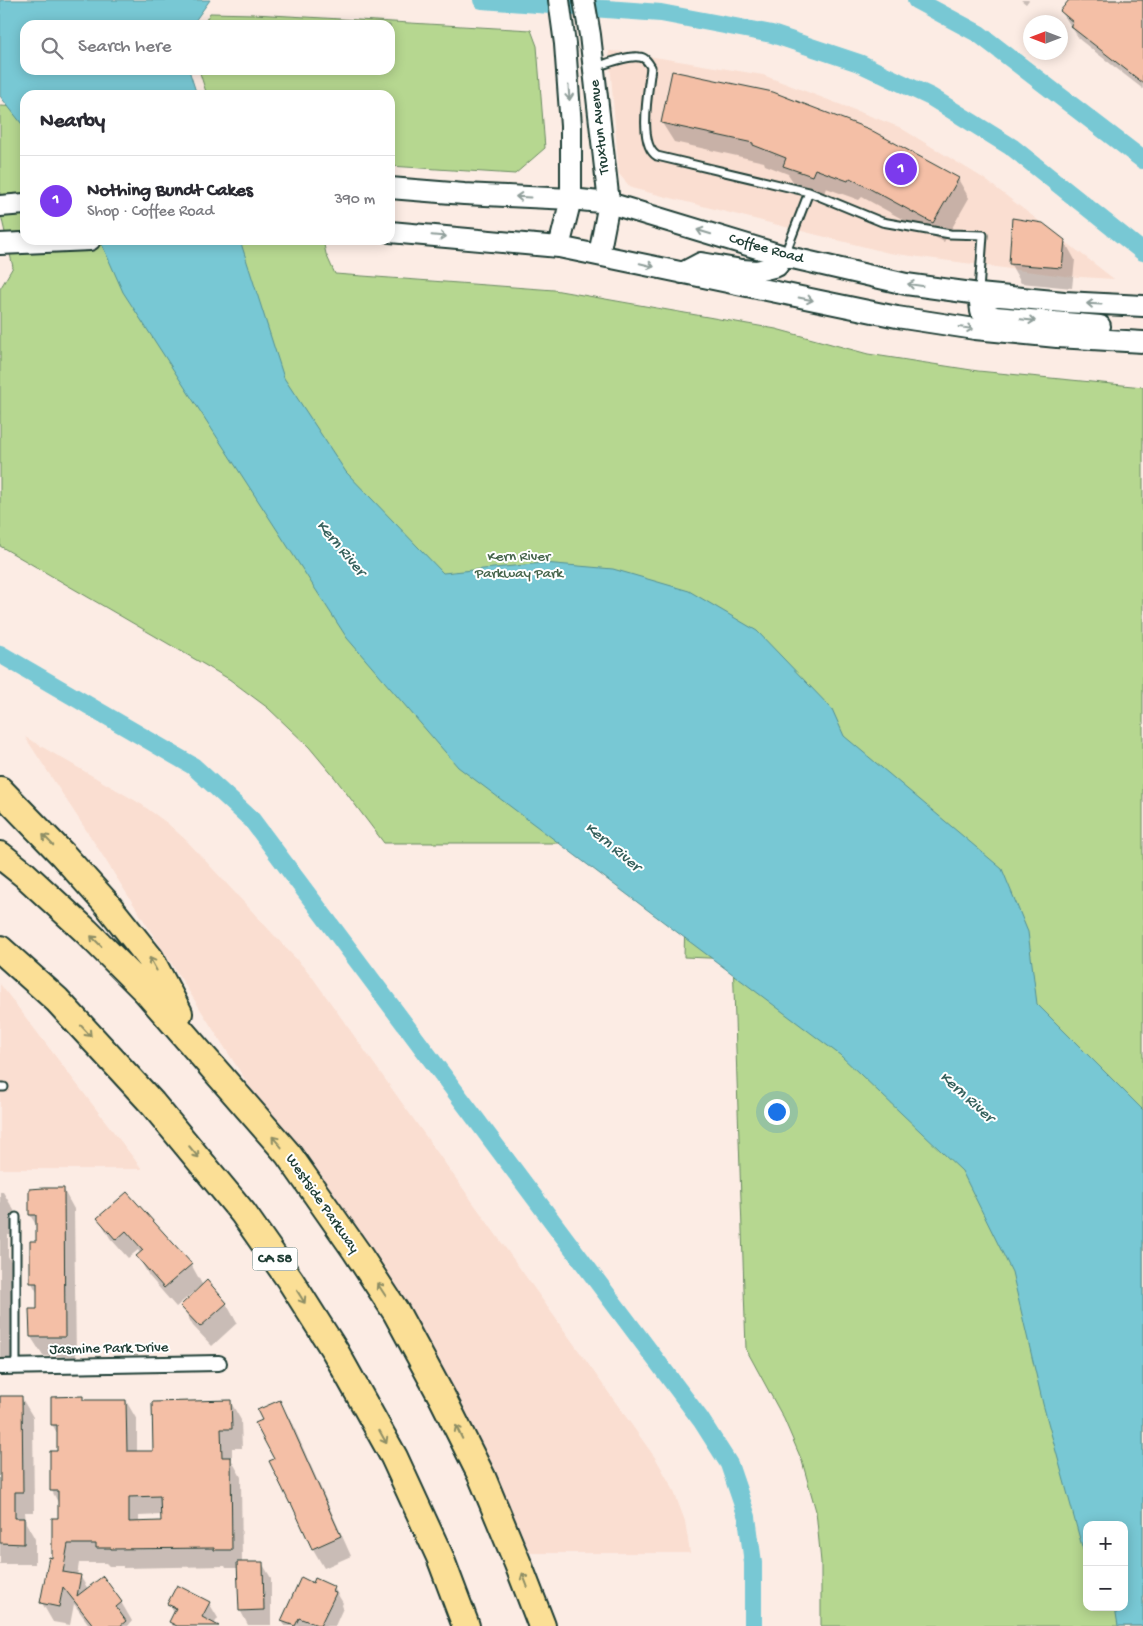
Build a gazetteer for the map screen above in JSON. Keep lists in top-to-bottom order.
{
  "streets": {
    "highway": ["Westside Parkway", "CA 58"],
    "main road": ["Truxtun Avenue", "Coffee Road"],
    "street": ["Jasmine Park Drive"]
  },
  "crossings": [
    ["Truxtun Avenue", "Coffee Road"]
  ],
  "water": ["Kern River"],
  "parks": ["Kern River Parkway Park"],
  "north": "left",
  "page": {
    "search": "Search here",
    "heading": "Nearby",
    "pins": "1",
    "list": [
      {
        "mark": "1",
        "name": "Nothing Bundt Cakes",
        "note": "Shop · Coffee Road",
        "value": "390 m"
      }
    ],
    "map_buttons": ["+", "−"]
  }
}
